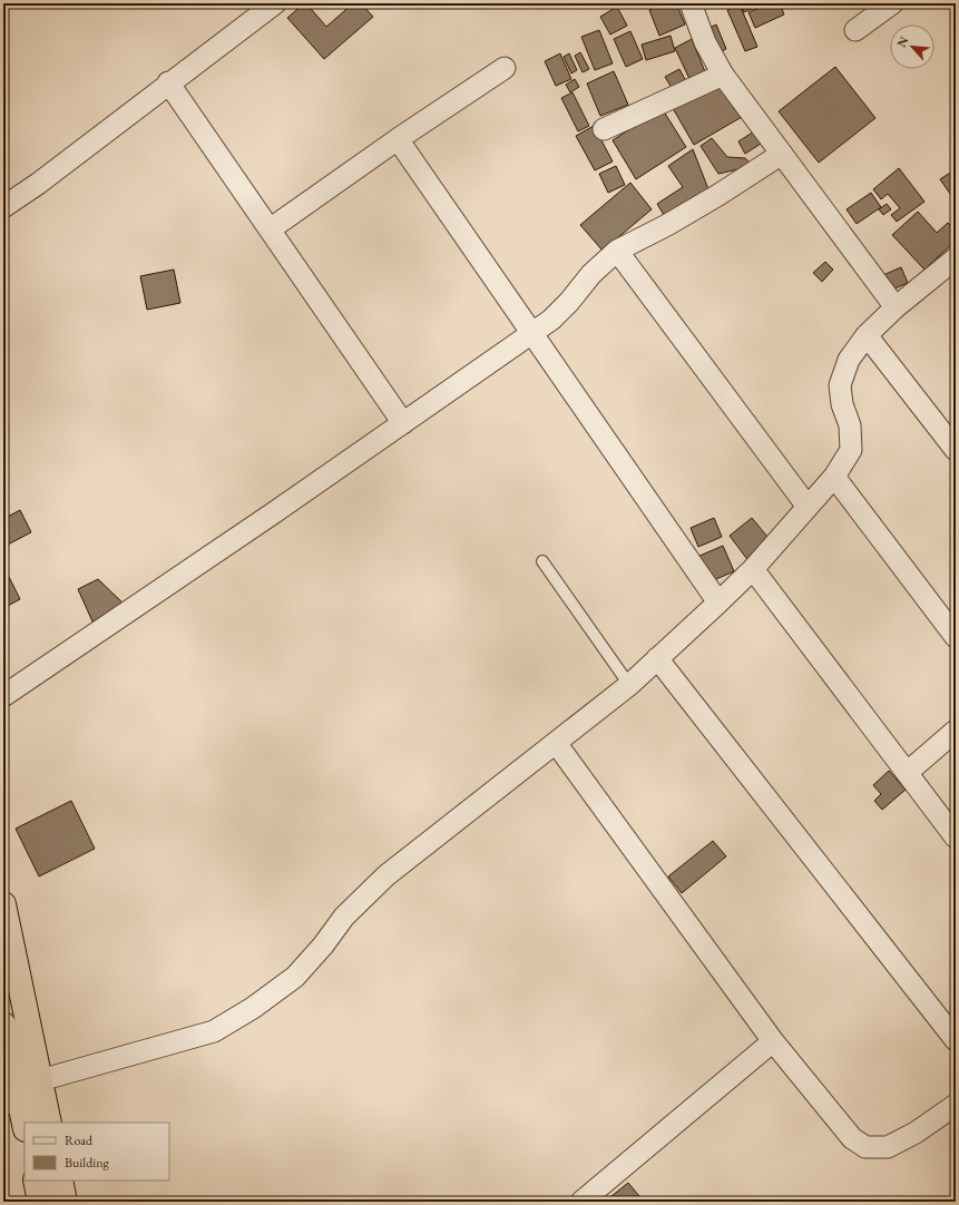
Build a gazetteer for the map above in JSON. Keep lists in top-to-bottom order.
{
  "legend": ["Road", "Building"],
  "north": "top left"
}
